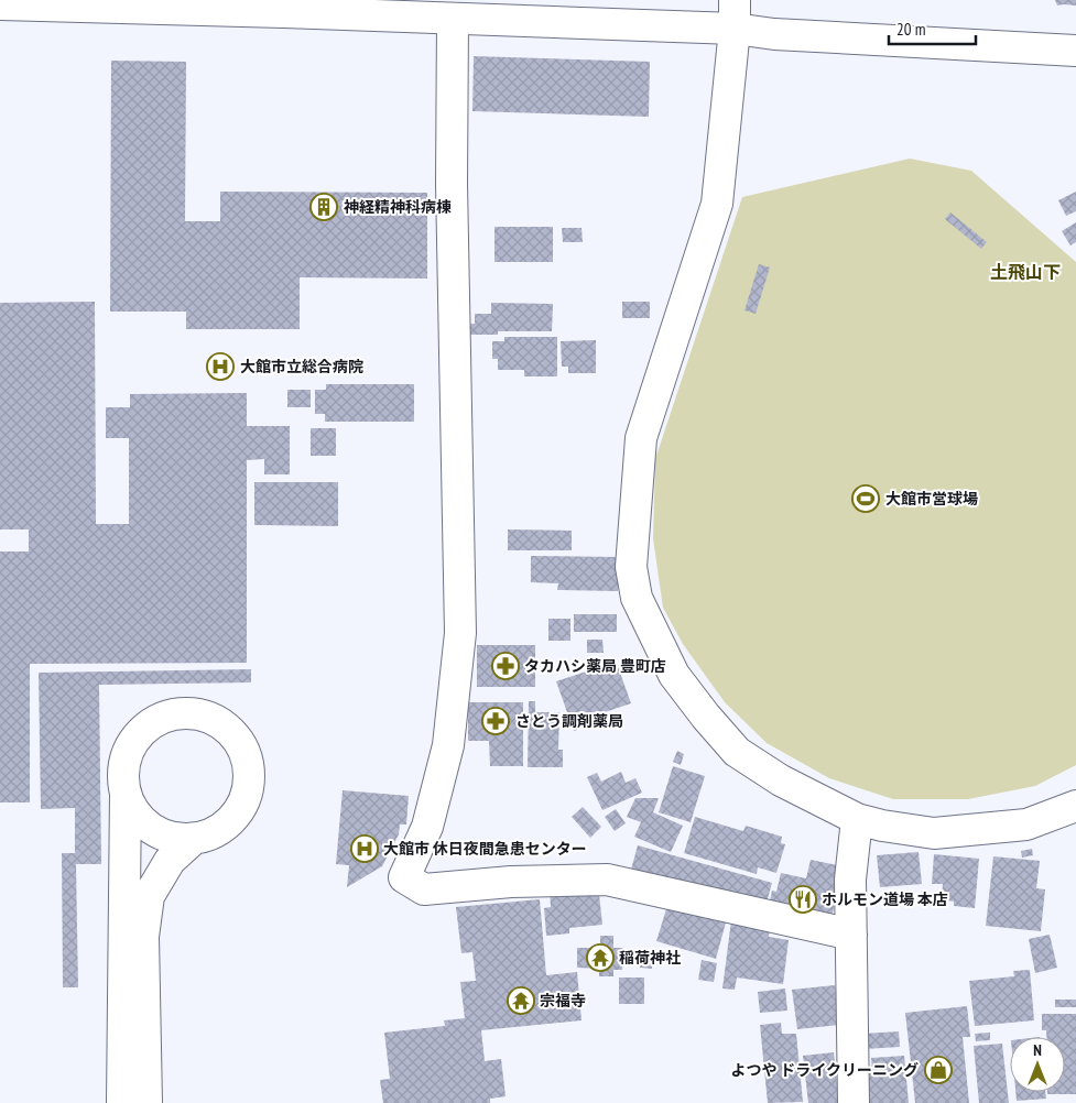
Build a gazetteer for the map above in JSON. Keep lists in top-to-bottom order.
{
  "districts": ["土飛山下"],
  "places": {
    "building": ["神経精神科病棟"],
    "hospital": ["大館市立総合病院", "大館市 休日夜間急患センター"],
    "sports": ["大館市営球場"],
    "pharmacy": ["タカハシ薬局 豊町店", "さとう調剤薬局"],
    "restaurant": ["ホルモン道場 本店"],
    "temple": ["稲荷神社", "宗福寺"],
    "shop": ["よつや ドライクリーニング"]
  },
  "scale_bar": "20 m",
  "north": "top"
}
